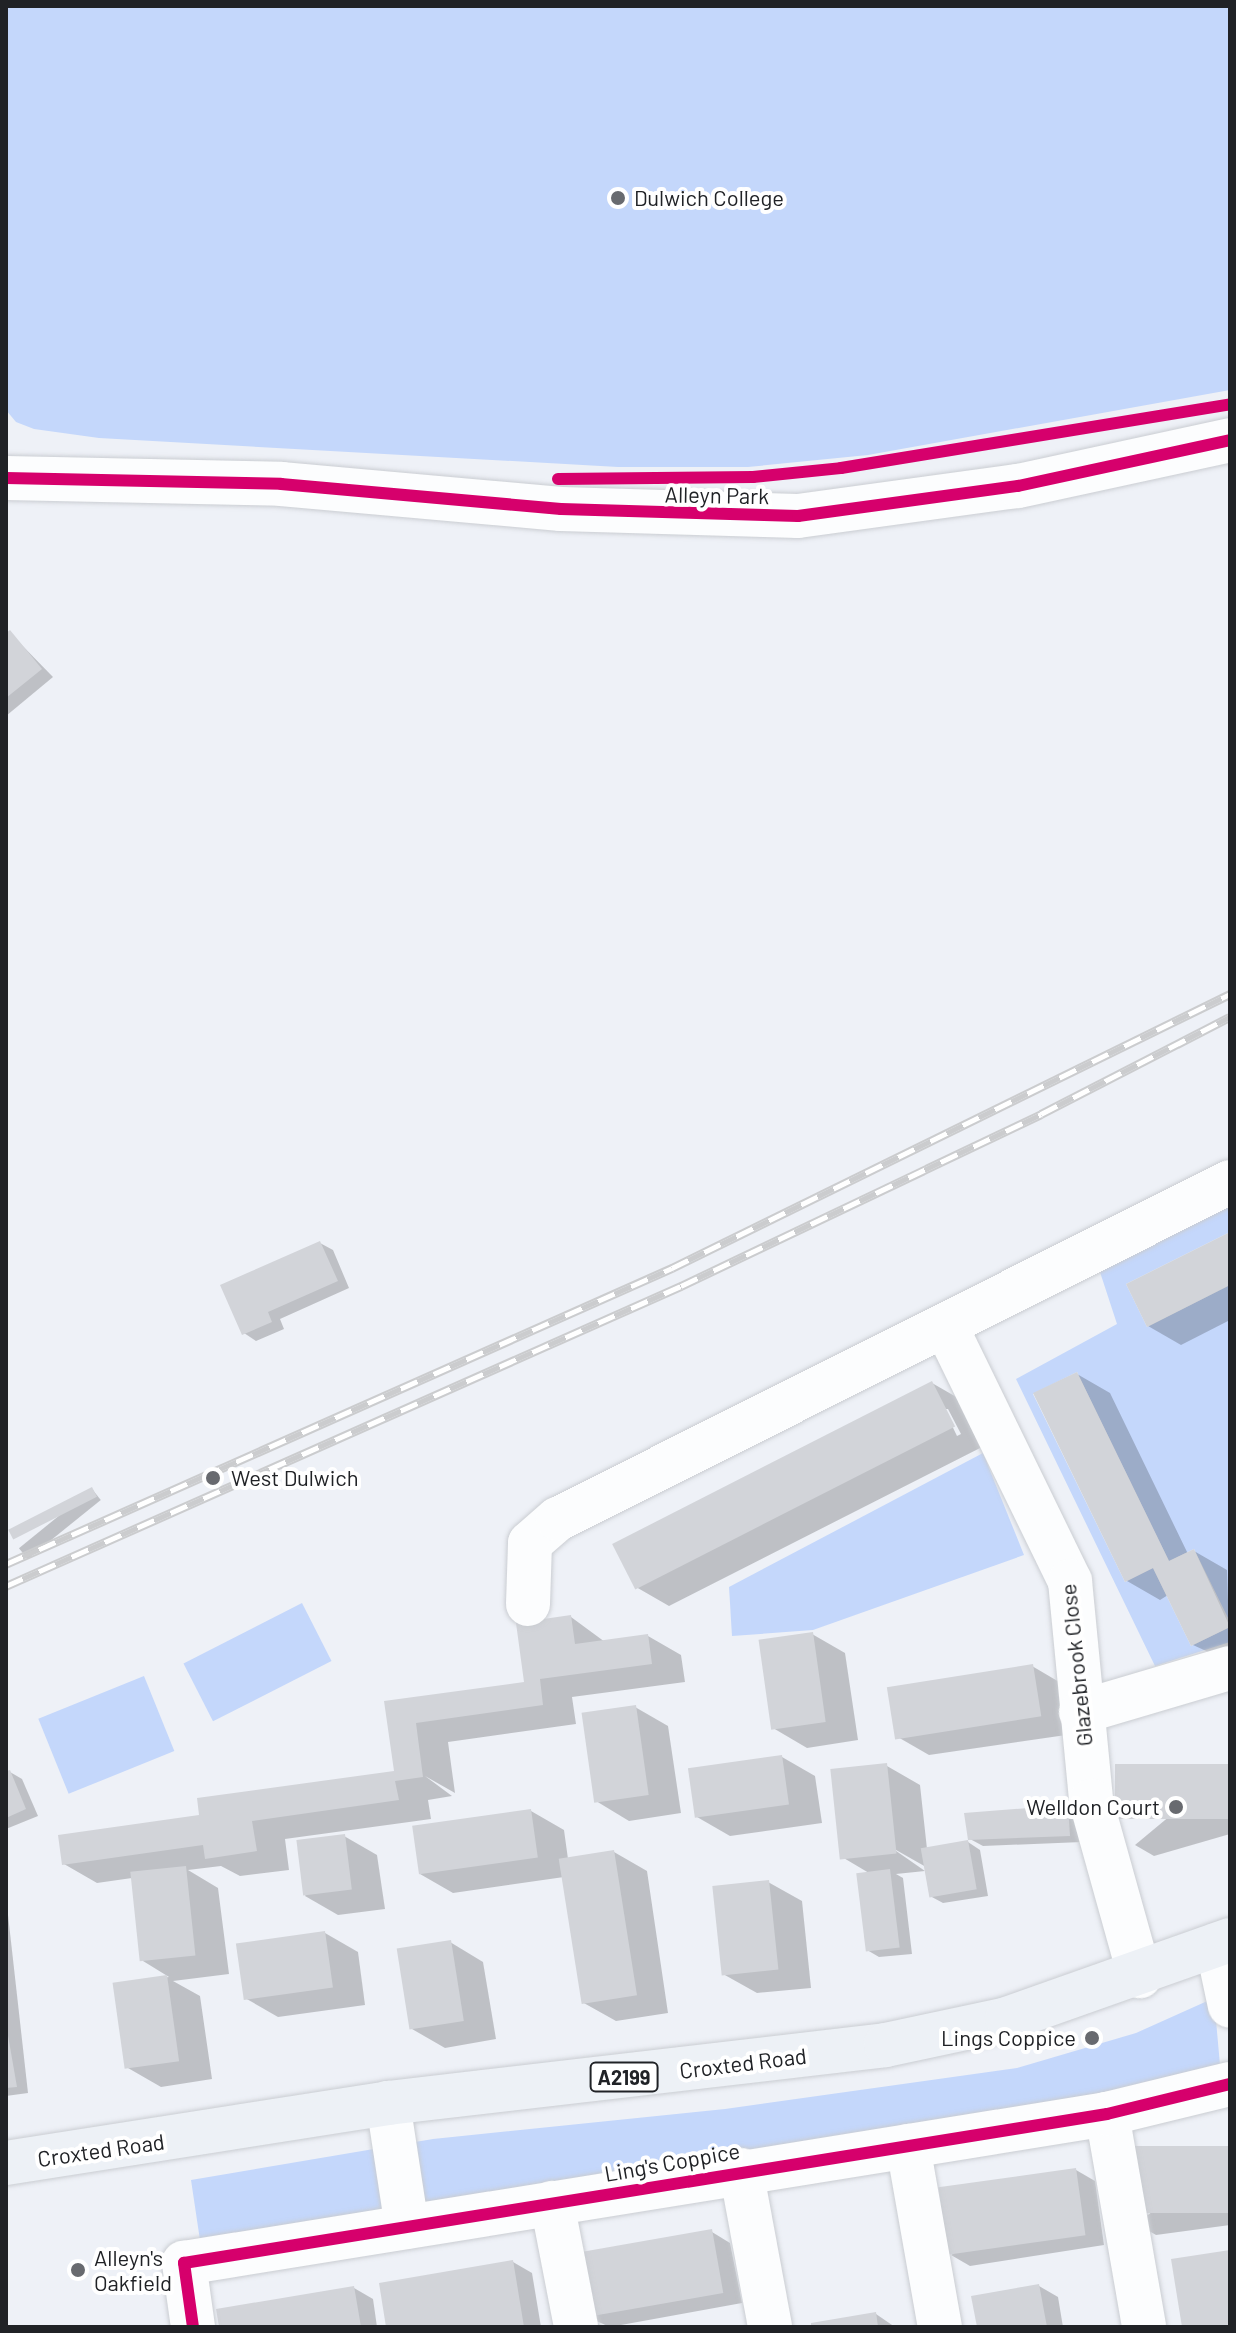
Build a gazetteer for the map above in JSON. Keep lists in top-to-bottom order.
{
  "streets": {
    "main road": ["Croxted Road", "A2199"],
    "street": ["Alleyn Park", "Glazebrook Close", "Ling's Coppice"]
  },
  "crossings": [
    ["Glazebrook Close", "Croxted Road"]
  ],
  "places": [
    "Dulwich College",
    "West Dulwich",
    "Welldon Court",
    "Lings Coppice",
    "Alleyn's Oakfield"
  ]
}
